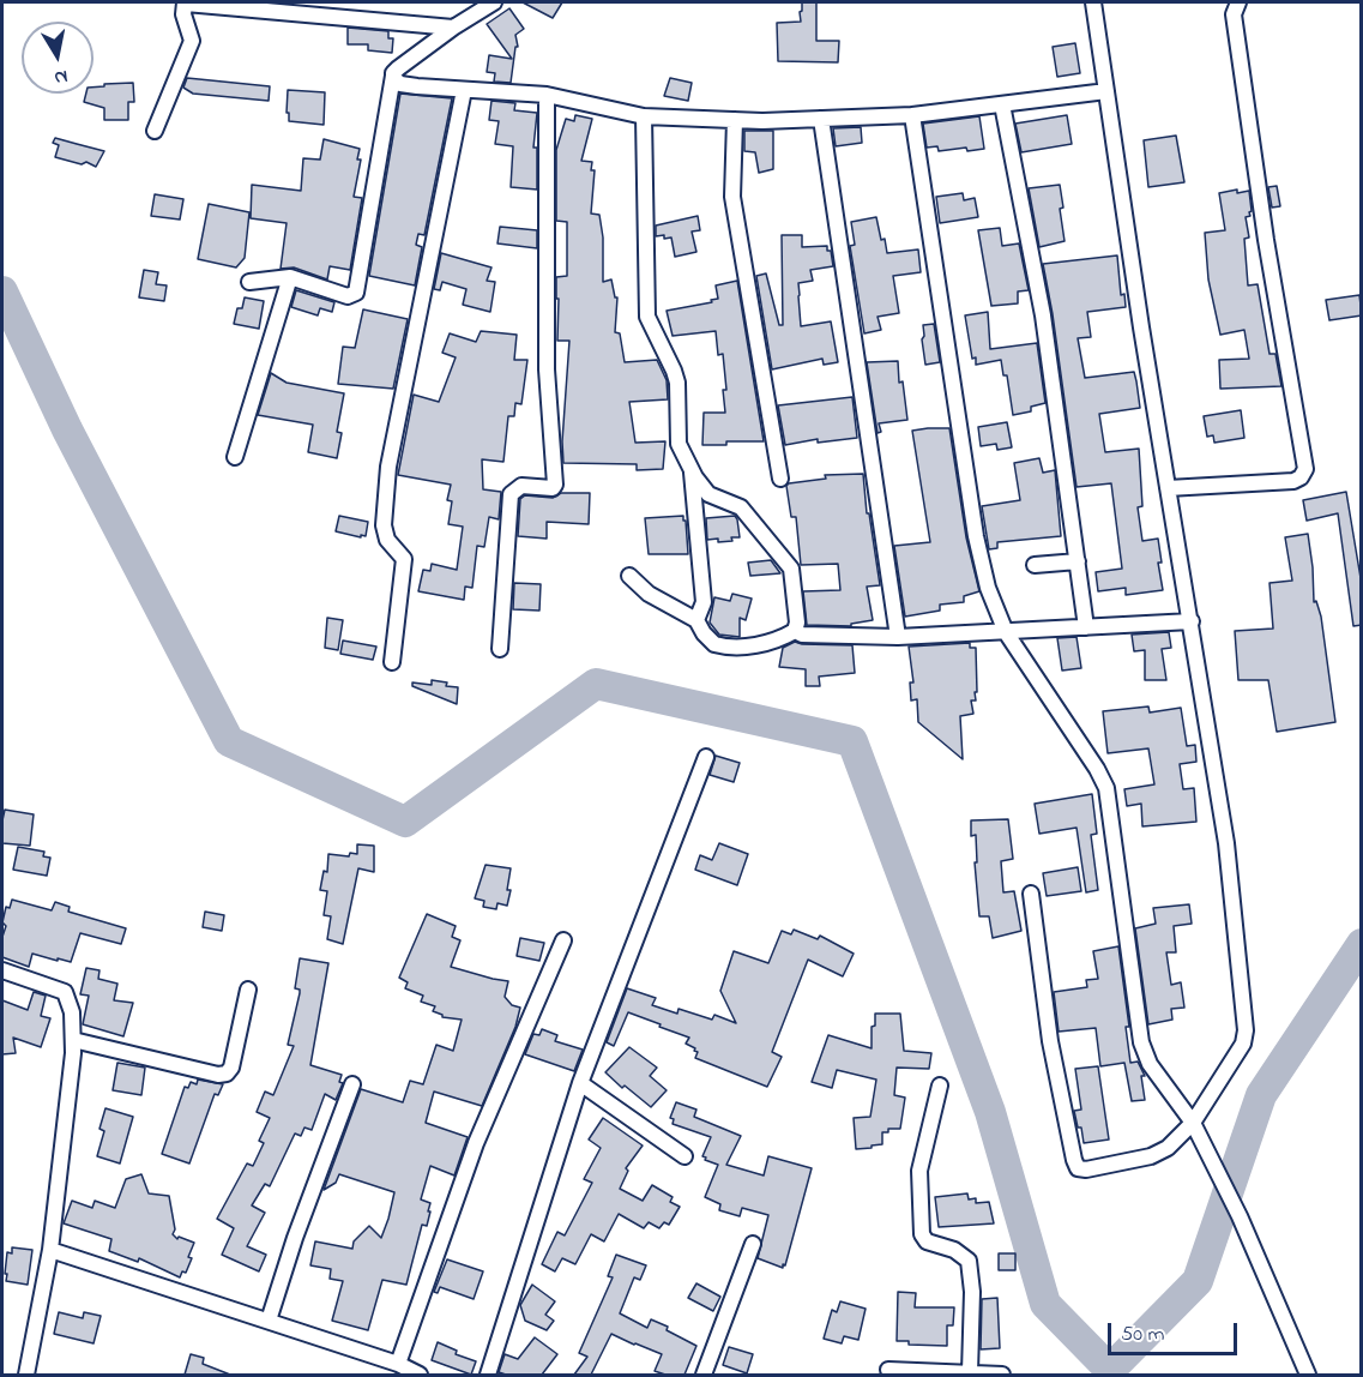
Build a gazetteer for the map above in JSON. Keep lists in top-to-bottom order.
{
  "scale_bar": "50 m",
  "north": "bottom"
}
